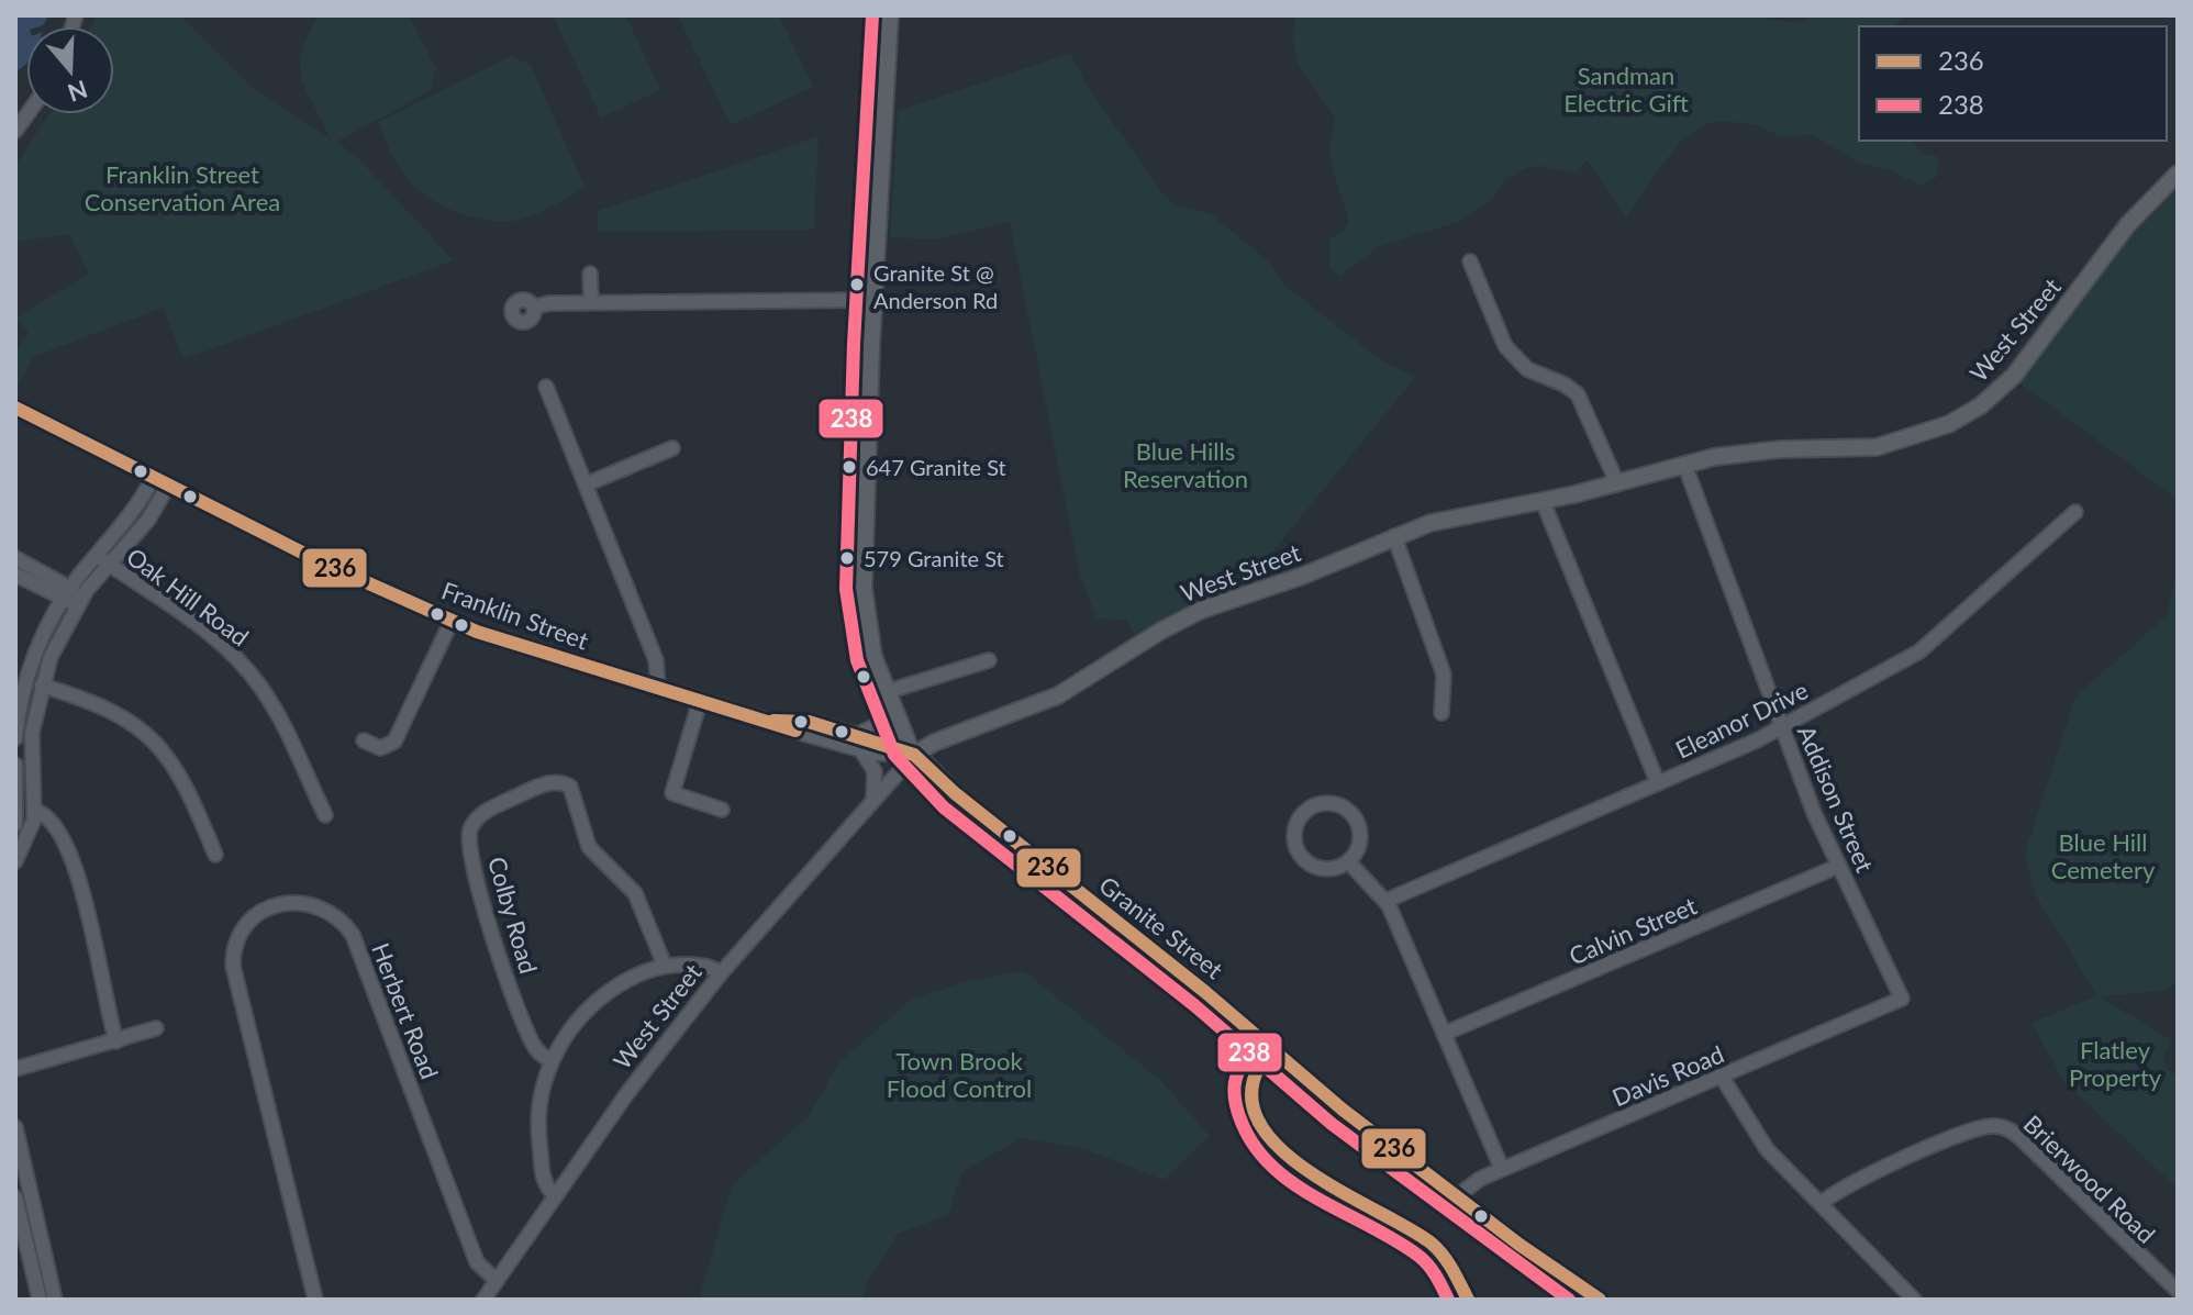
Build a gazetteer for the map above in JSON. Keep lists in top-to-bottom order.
{
  "streets": {
    "main road": ["West Street", "Franklin Street", "Granite Street"],
    "street": [
      "Oak Hill Road",
      "Eleanor Drive",
      "Addison Street",
      "Colby Road",
      "Calvin Street",
      "Herbert Road",
      "Davis Road",
      "Brierwood Road"
    ]
  },
  "crossings": [
    ["West Street", "Franklin Street"],
    ["West Street", "Addison Street"],
    ["West Street", "Granite Street"],
    ["West Street", "Herbert Road"],
    ["Franklin Street", "Granite Street"],
    ["Eleanor Drive", "Addison Street"],
    ["Addison Street", "Calvin Street"],
    ["Addison Street", "Davis Road"],
    ["Granite Street", "Davis Road"]
  ],
  "parks": [
    "Sandman Electric Gift",
    "Franklin Street Conservation Area",
    "Blue Hills Reservation",
    "Blue Hill Cemetery",
    "Flatley Property",
    "Town Brook Flood Control"
  ],
  "places": ["Granite St @ Anderson Rd", "647 Granite St", "579 Granite St"],
  "lines": ["transit line 238", "transit line 236"],
  "legend": ["236", "238"],
  "north": "bottom"
}
